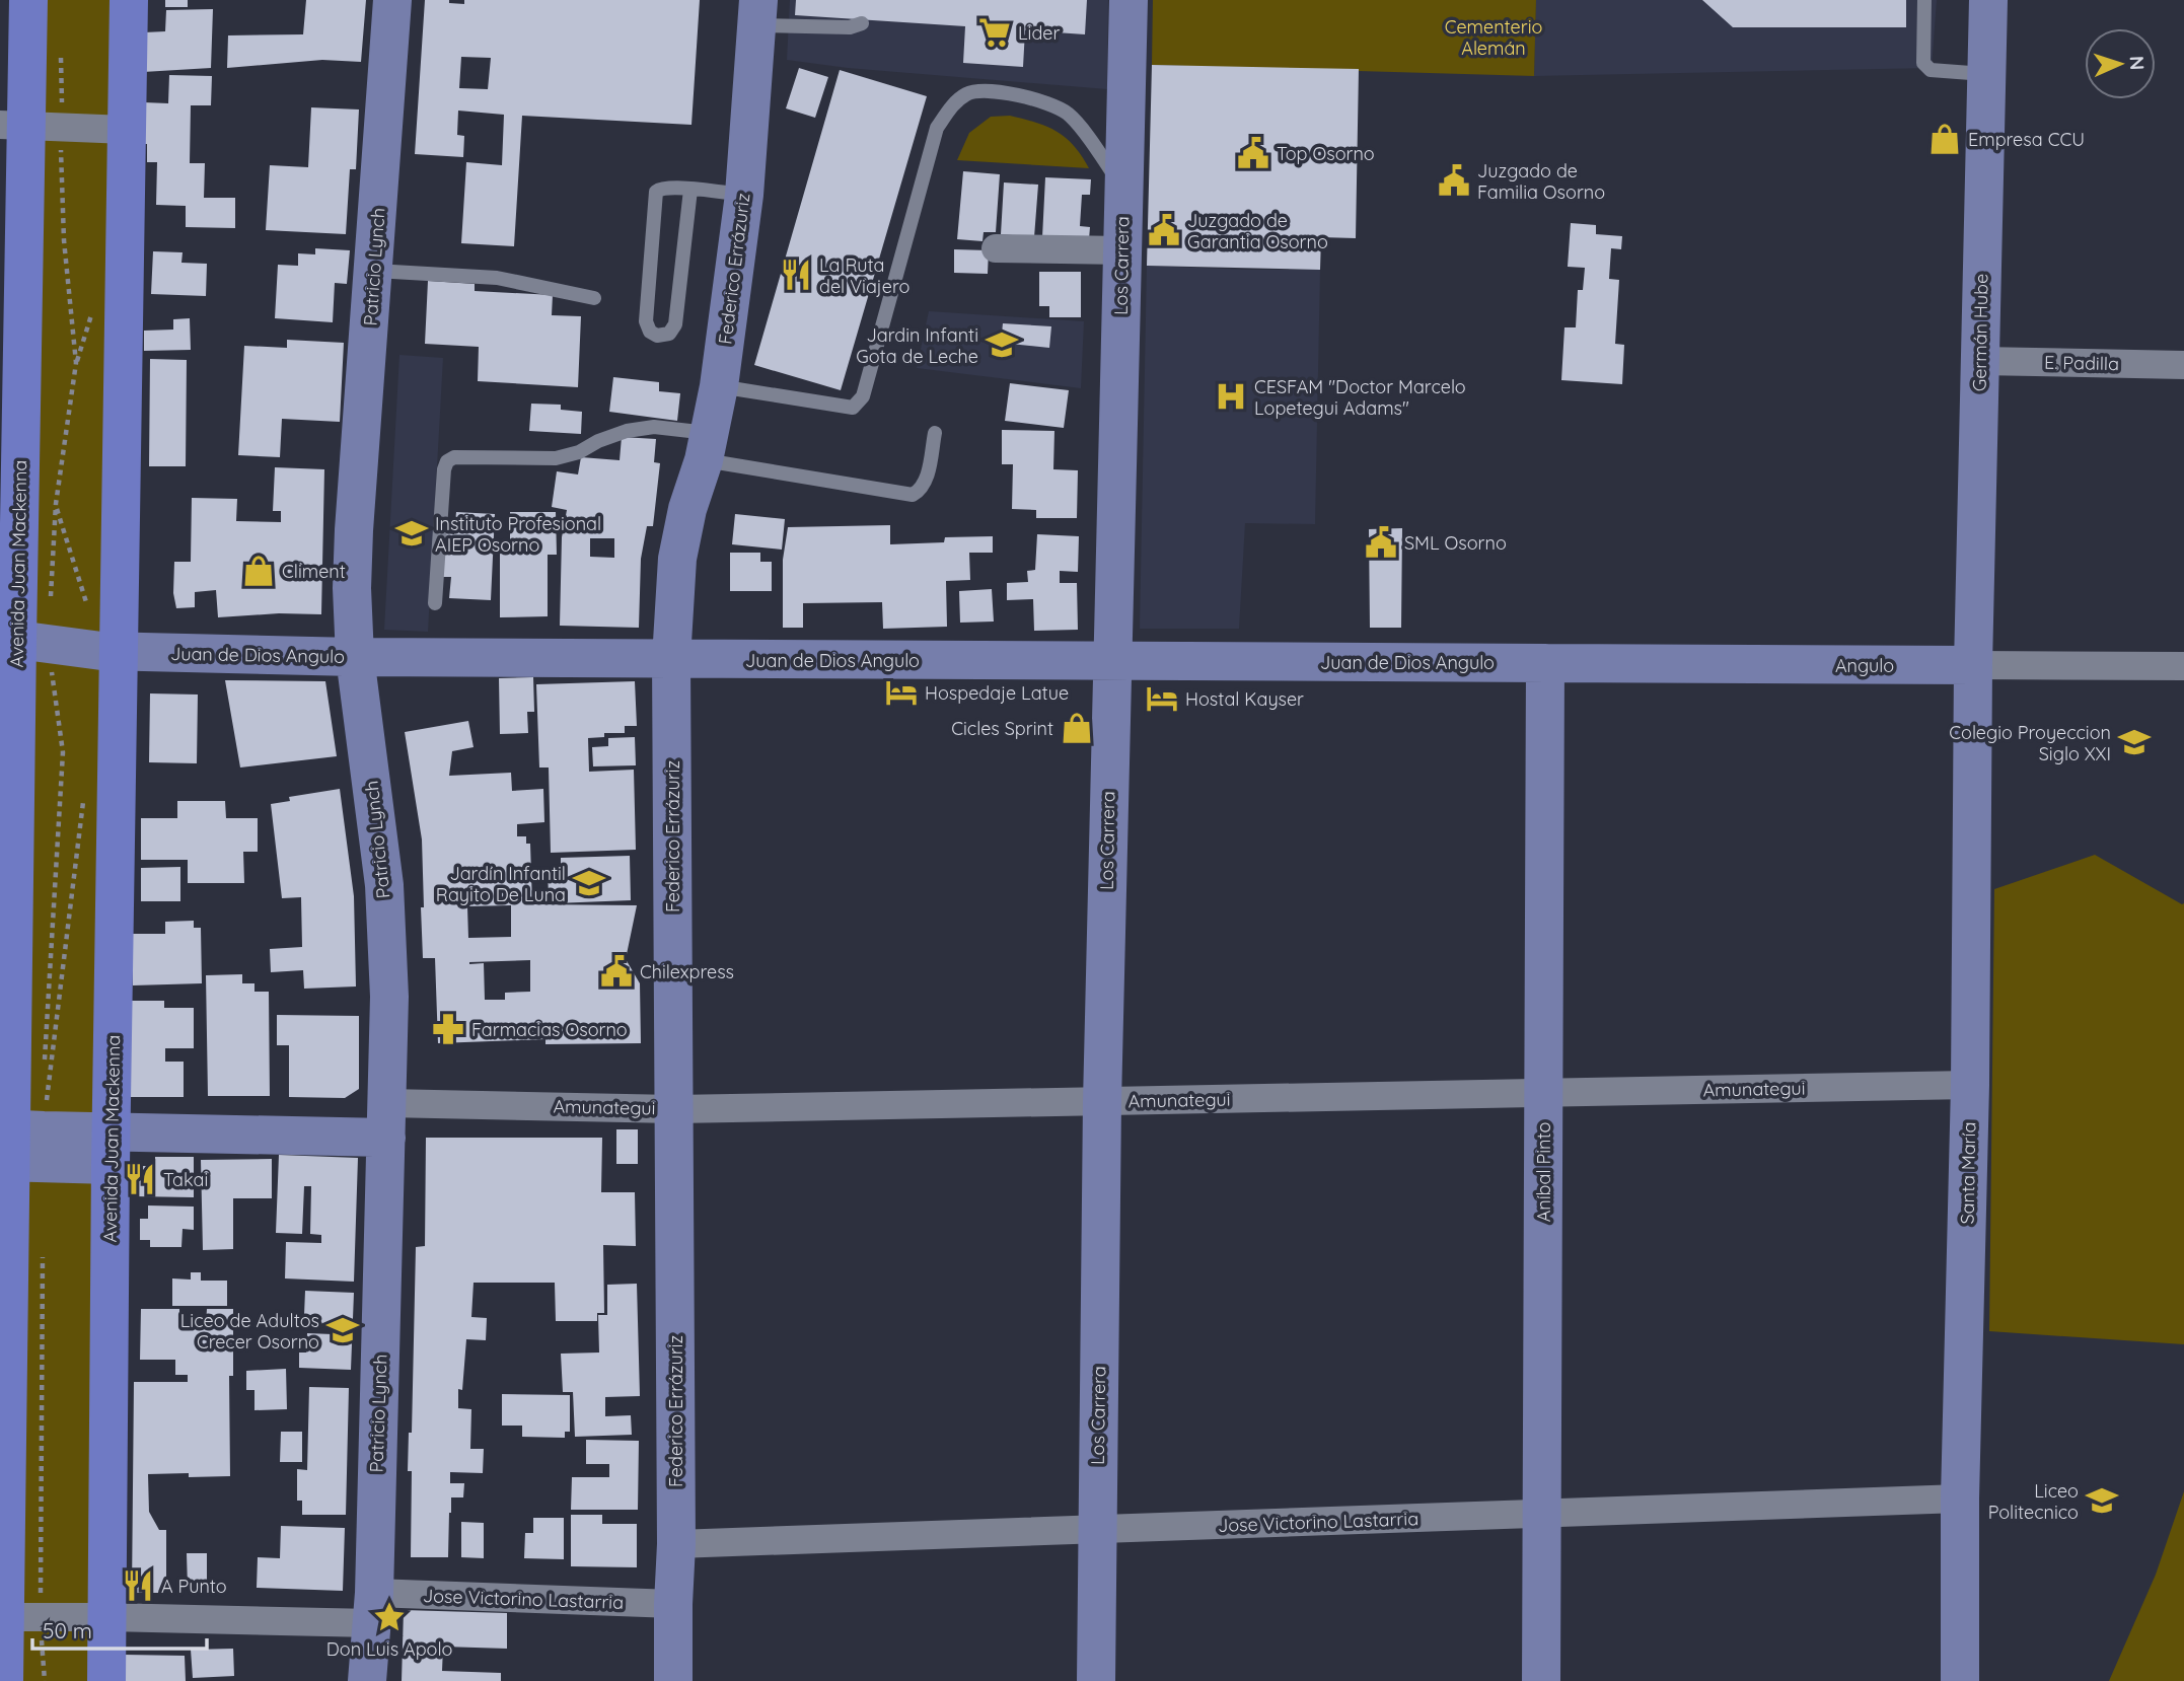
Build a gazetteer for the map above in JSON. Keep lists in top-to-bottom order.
{
  "streets": {
    "main road": ["Avenida Juan Mackenna"],
    "street": [
      "Los Carrera",
      "Patricio Lynch",
      "Federico Errázuriz",
      "Germán Hube",
      "E. Padilla",
      "Juan de Dios Angulo",
      "Angulo",
      "Amunategui",
      "Aníbal Pinto",
      "Santa María",
      "Jose Victorino Lastarria"
    ]
  },
  "crossings": [
    ["Los Carrera", "Juan de Dios Angulo"],
    ["Los Carrera", "Amunategui"],
    ["Los Carrera", "Jose Victorino Lastarria"],
    ["Patricio Lynch", "Juan de Dios Angulo"],
    ["Patricio Lynch", "Amunategui"],
    ["Patricio Lynch", "Jose Victorino Lastarria"],
    ["Federico Errázuriz", "Juan de Dios Angulo"],
    ["Federico Errázuriz", "Amunategui"],
    ["Federico Errázuriz", "Jose Victorino Lastarria"],
    ["Germán Hube", "E. Padilla"],
    ["Germán Hube", "Angulo"],
    ["Germán Hube", "Santa María"],
    ["Avenida Juan Mackenna", "Juan de Dios Angulo"],
    ["Avenida Juan Mackenna", "Amunategui"],
    ["Avenida Juan Mackenna", "Jose Victorino Lastarria"],
    ["Juan de Dios Angulo", "Angulo"],
    ["Juan de Dios Angulo", "Aníbal Pinto"],
    ["Angulo", "Aníbal Pinto"],
    ["Angulo", "Santa María"],
    ["Amunategui", "Aníbal Pinto"],
    ["Amunategui", "Santa María"],
    ["Aníbal Pinto", "Jose Victorino Lastarria"],
    ["Santa María", "Jose Victorino Lastarria"]
  ],
  "parks": ["Cementerio Alemán"],
  "places": {
    "supermarket": ["Lider"],
    "shop": ["Empresa CCU", "Climent", "Cicles Sprint"],
    "public building": [
      "Top Osorno",
      "Juzgado de Familia Osorno",
      "Juzgado de Garantia Osorno",
      "SML Osorno",
      "Chilexpress"
    ],
    "restaurant": ["La Ruta del Viajero", "Takai", "A Punto"],
    "school or university": [
      "Jardin Infanti Gota de Leche",
      "Instituto Profesional AIEP Osorno",
      "Colegio Proyeccion Siglo XXI",
      "Jardín Infantil Rayito De Luna",
      "Liceo de Adultos Crecer Osorno",
      "Liceo Politecnico"
    ],
    "hospital": ["CESFAM \"Doctor Marcelo Lopetegui Adams\""],
    "hotel": ["Hospedaje Latue", "Hostal Kayser"],
    "pharmacy": ["Farmacias Osorno"],
    "place": ["Don Luis Apolo"]
  },
  "scale_bar": "50 m",
  "north": "right"
}
